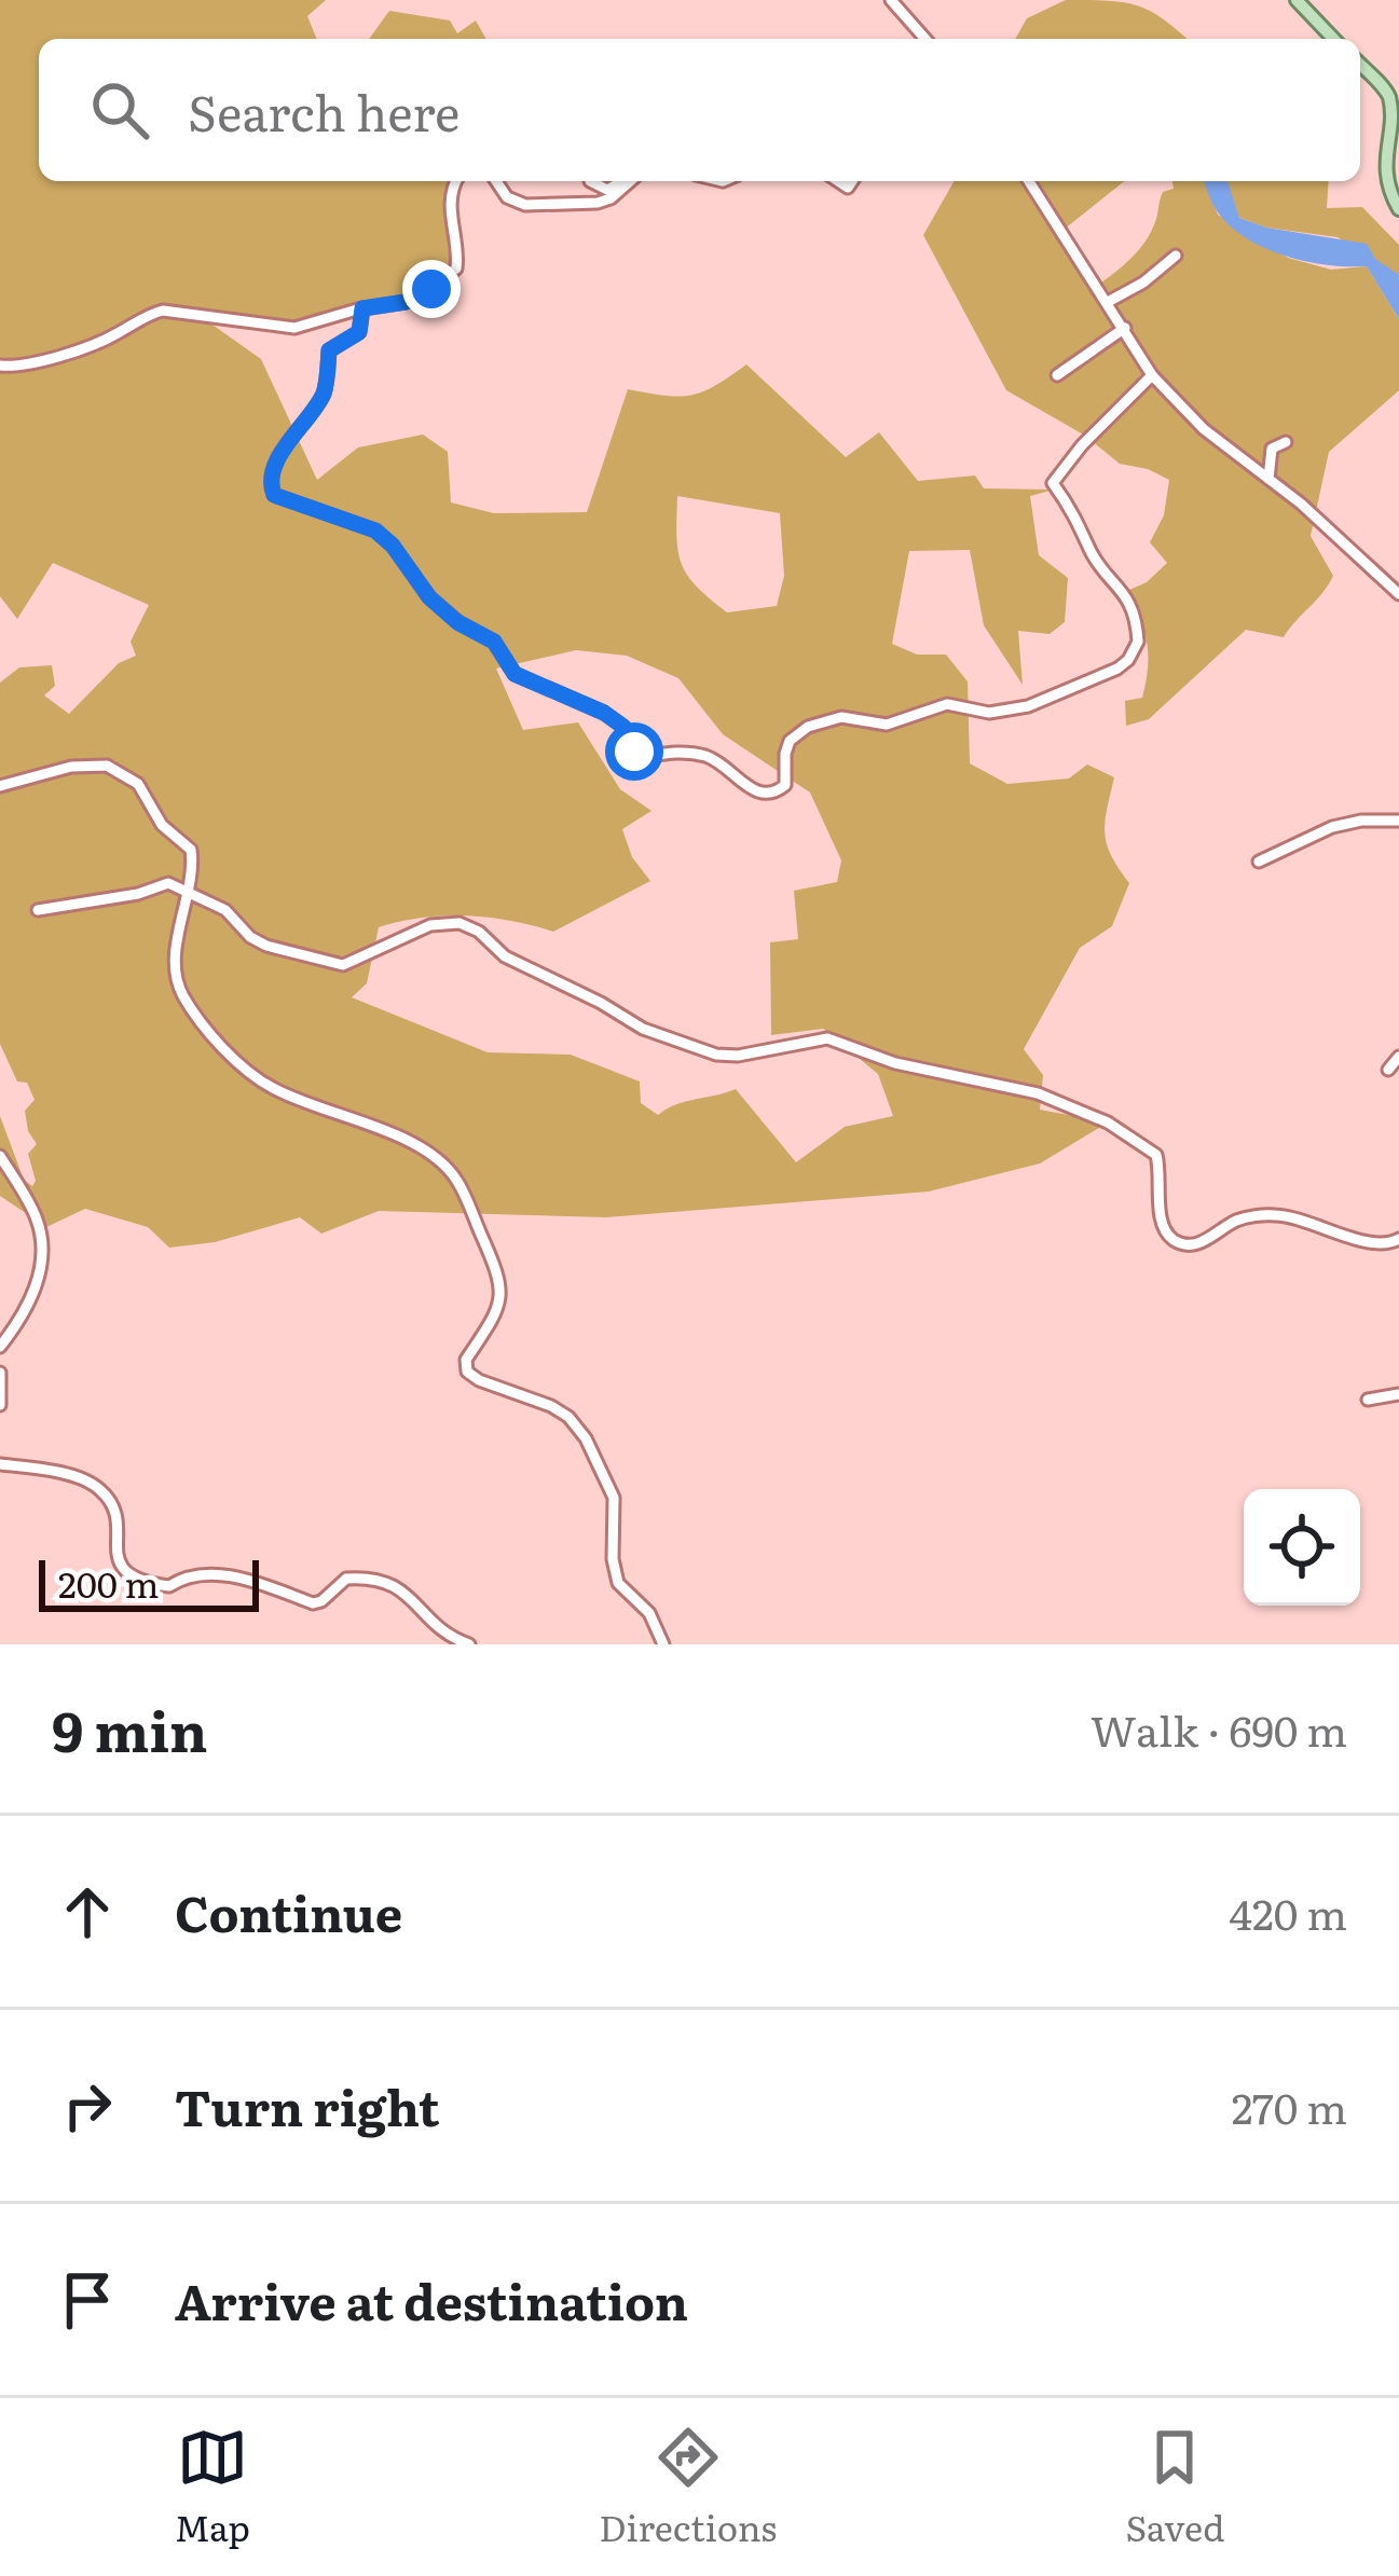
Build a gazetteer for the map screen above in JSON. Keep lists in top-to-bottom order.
{
  "scale_bar": "200 m",
  "page": {
    "search": "Search here",
    "scale": "200 m",
    "heading": ["9 min", "Walk · 690 m"],
    "list": [
      ["Continue", "420 m"],
      ["Turn right", "270 m"],
      "Arrive at destination"
    ],
    "nav": ["Map", "Directions", "Saved"]
  }
}
